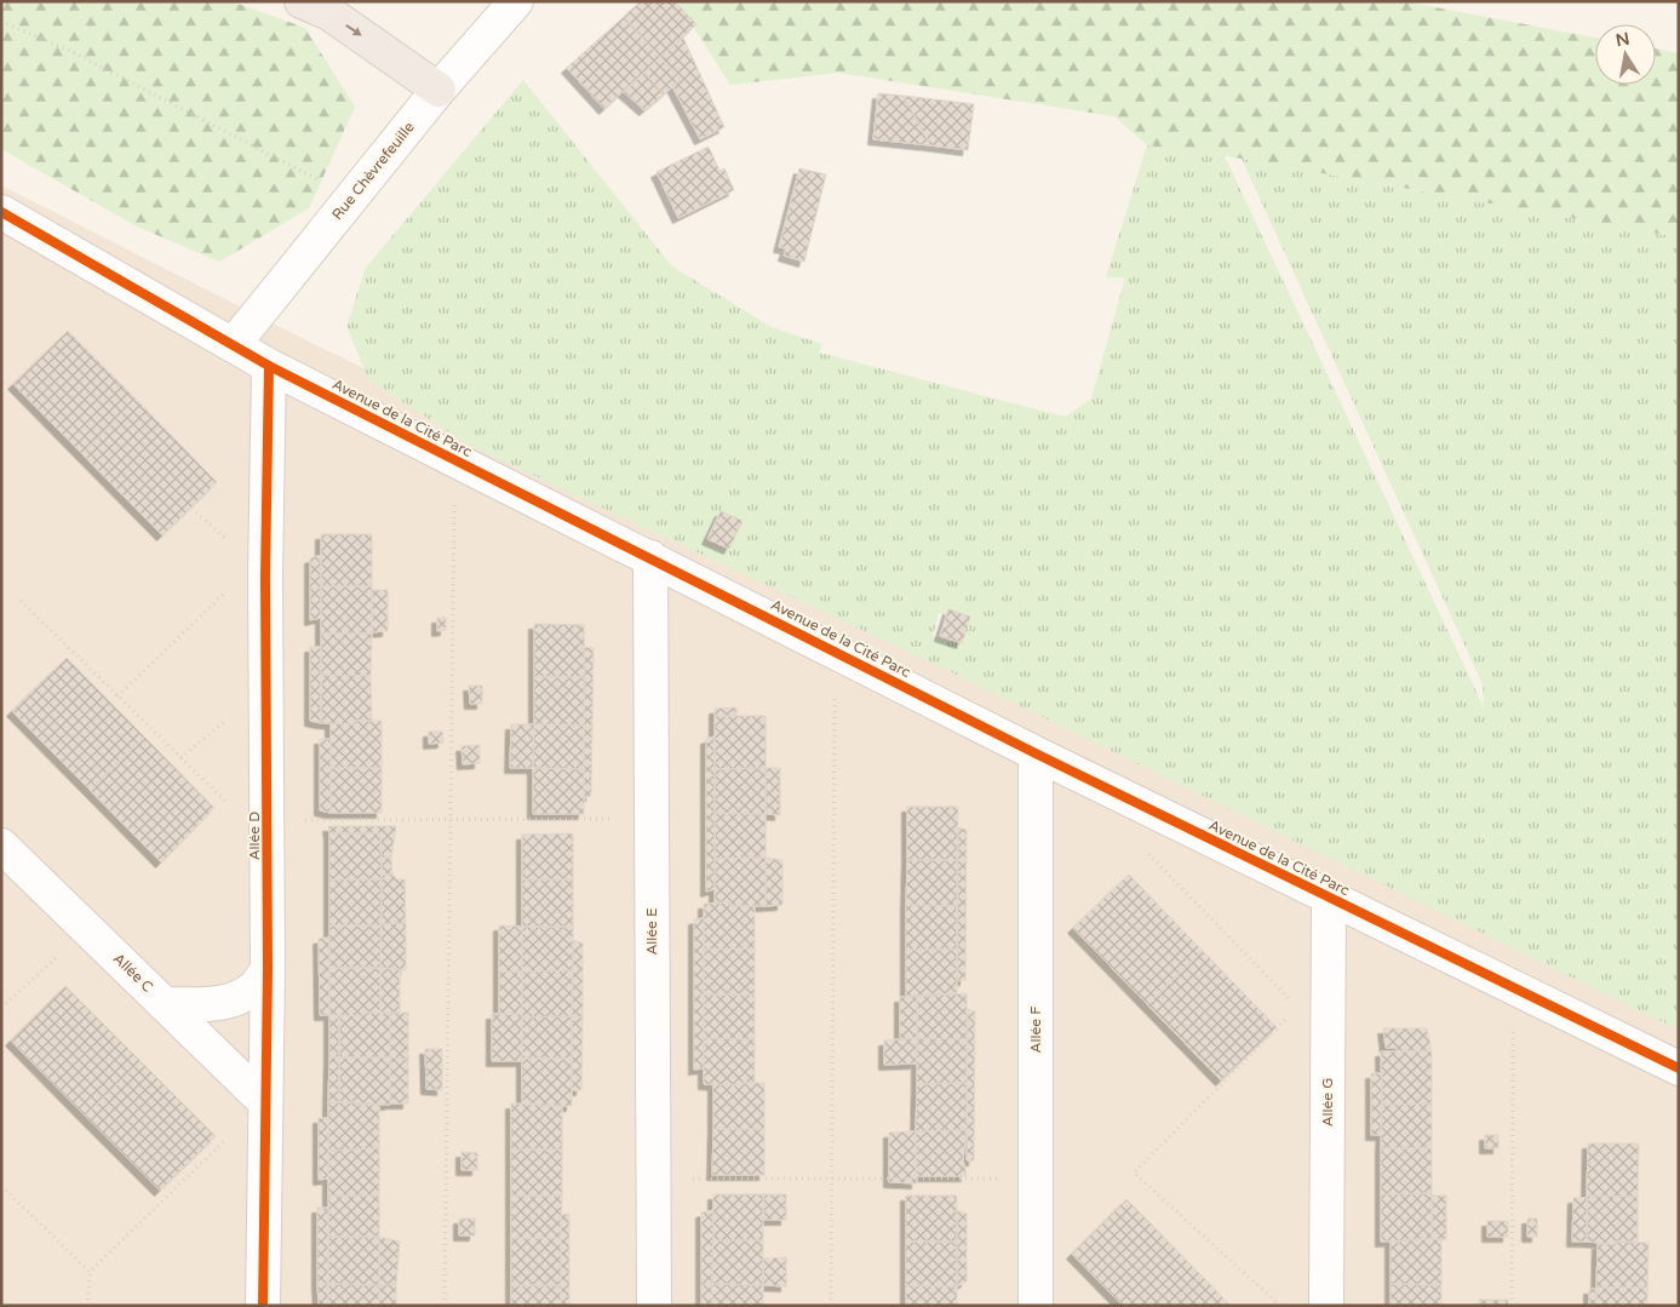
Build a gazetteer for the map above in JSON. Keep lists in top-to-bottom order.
{
  "streets": {
    "street": [
      "Rue Chèvrefeuille",
      "Avenue de la Cité Parc",
      "Allée D",
      "Allée E",
      "Allée C",
      "Allée F",
      "Allée G"
    ]
  },
  "crossings": [
    ["Rue Chèvrefeuille", "Avenue de la Cité Parc"],
    ["Avenue de la Cité Parc", "Allée D"],
    ["Avenue de la Cité Parc", "Allée E"],
    ["Avenue de la Cité Parc", "Allée F"],
    ["Avenue de la Cité Parc", "Allée G"],
    ["Allée D", "Allée C"]
  ],
  "north": "top"
}
